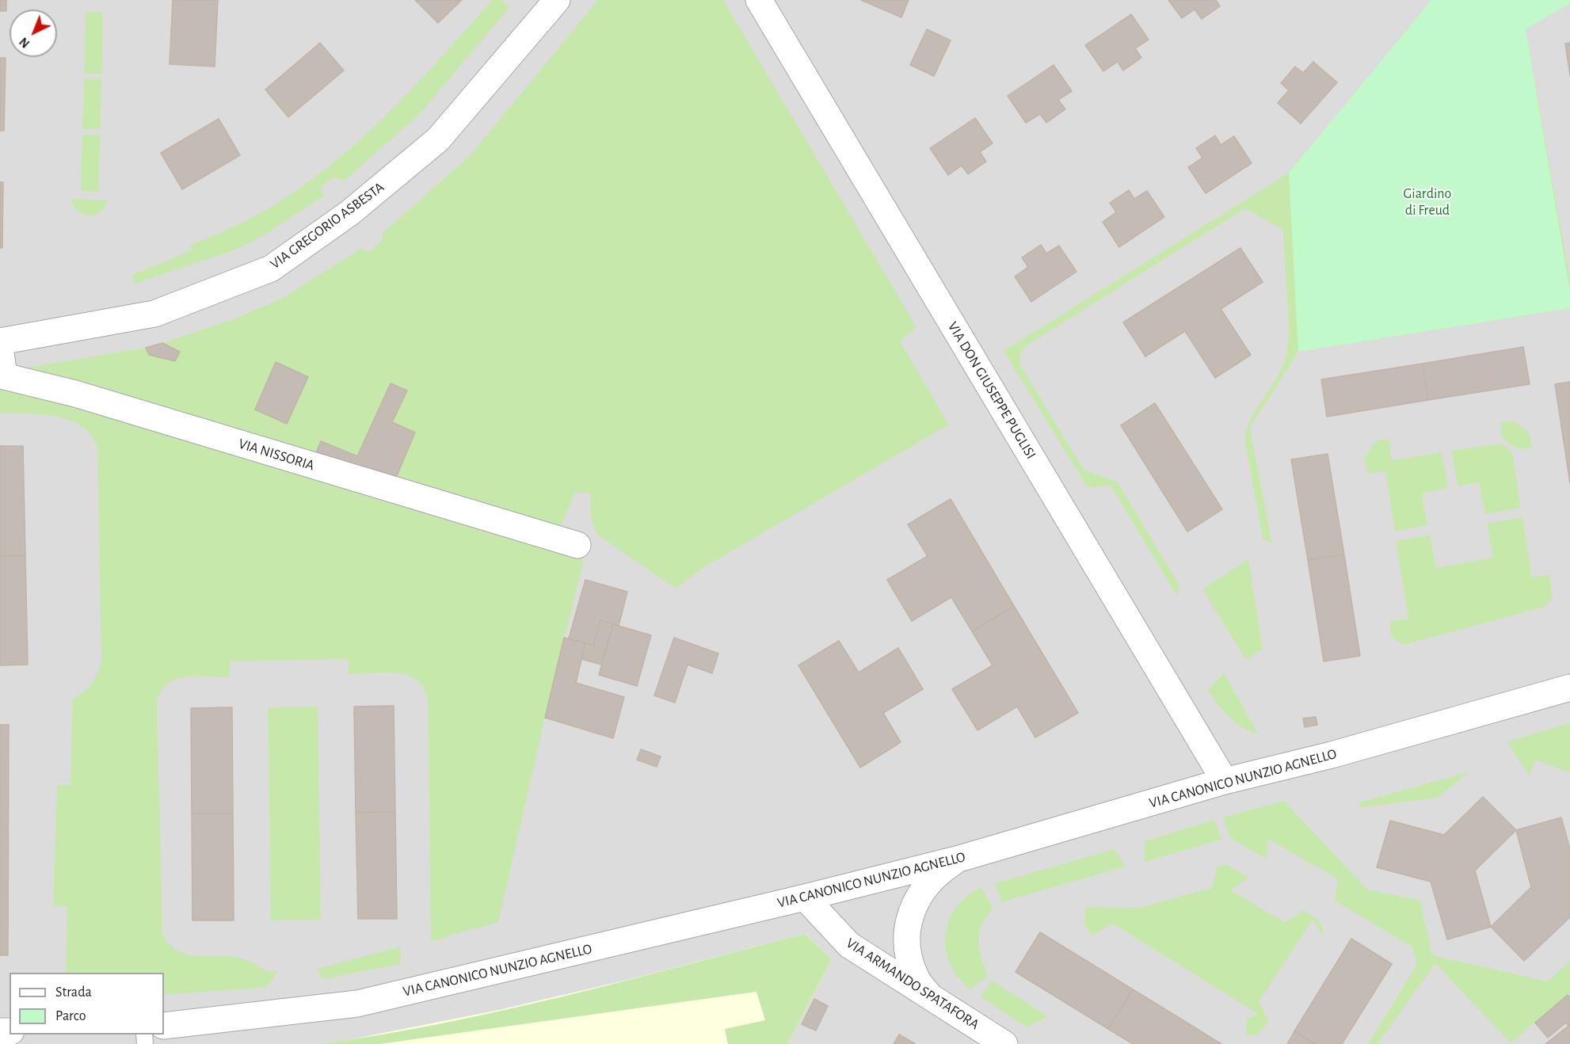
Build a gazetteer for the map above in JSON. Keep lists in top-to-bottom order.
{
  "streets": {
    "street": [
      "VIA GREGORIO ASBESTA",
      "VIA DON GIUSEPPE PUGLISI",
      "VIA NISSORIA",
      "VIA CANONICO NUNZIO AGNELLO",
      "VIA ARMANDO SPATAFORA"
    ]
  },
  "crossings": [
    ["VIA DON GIUSEPPE PUGLISI", "VIA CANONICO NUNZIO AGNELLO"],
    ["VIA CANONICO NUNZIO AGNELLO", "VIA ARMANDO SPATAFORA"]
  ],
  "parks": ["Giardino di Freud"],
  "legend": ["Strada", "Parco"],
  "north": "bottom left"
}
